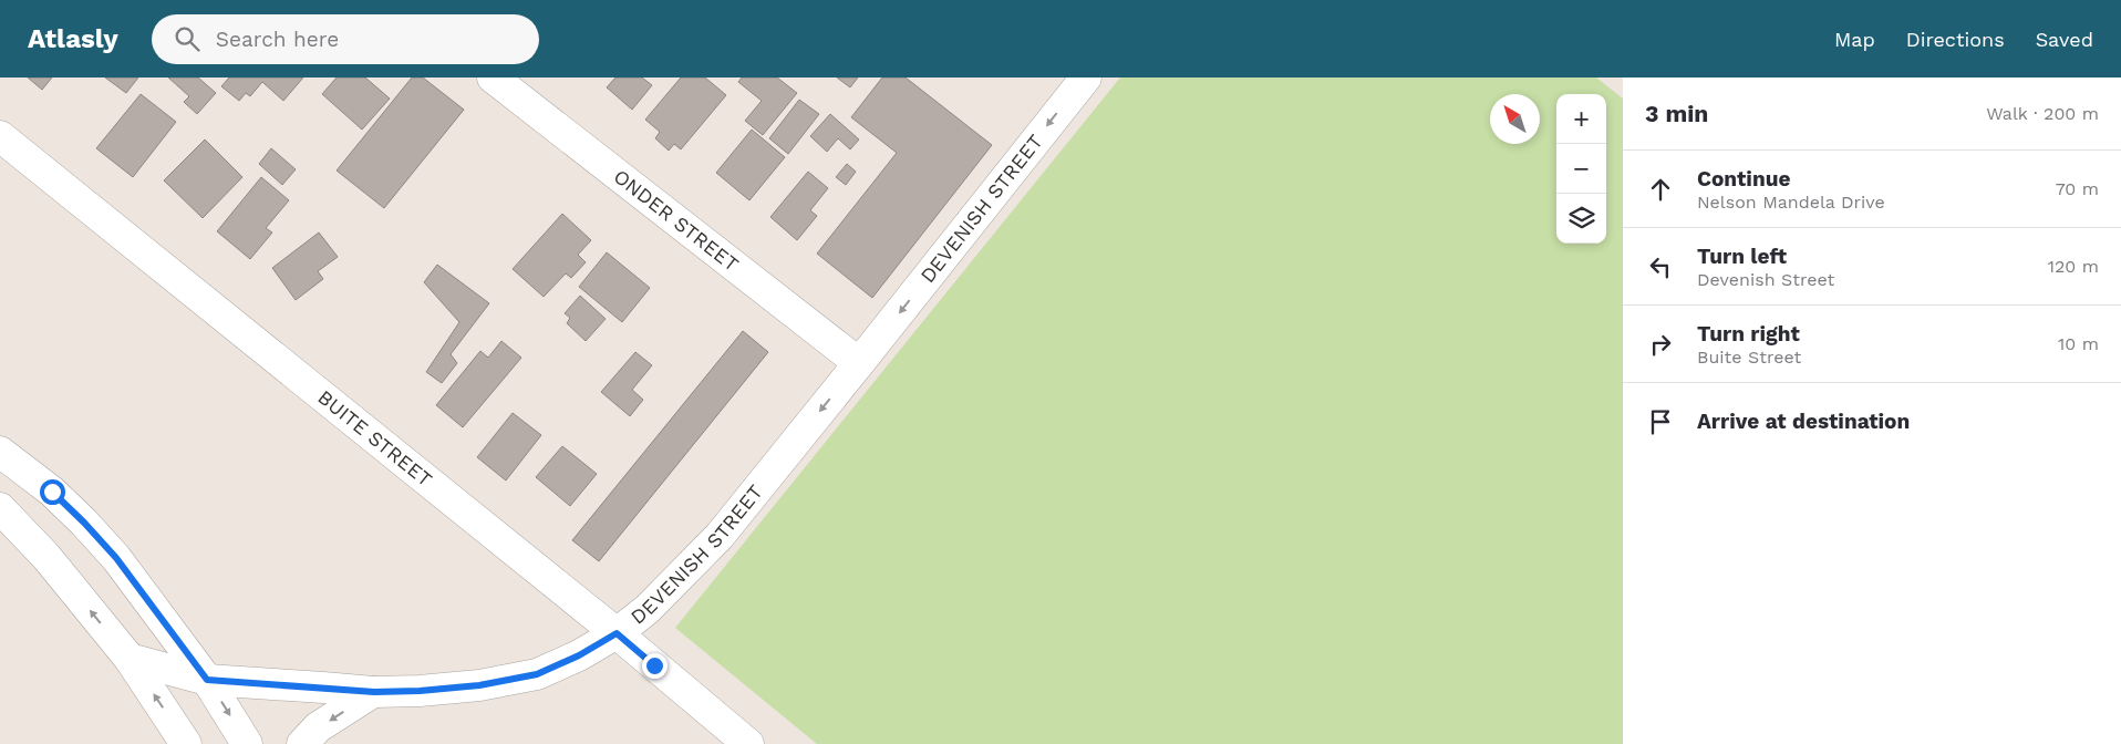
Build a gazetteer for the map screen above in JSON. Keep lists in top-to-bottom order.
{
  "streets": {
    "main road": ["DEVENISH STREET", "ONDER STREET", "BUITE STREET"]
  },
  "crossings": [
    ["DEVENISH STREET", "ONDER STREET"],
    ["DEVENISH STREET", "BUITE STREET"]
  ],
  "one_way": ["DEVENISH STREET"],
  "north": "top left",
  "page": {
    "header": "Atlasly",
    "search": "Search here",
    "nav": ["Map", "Directions", "Saved"],
    "heading": ["3 min", "Walk · 200 m"],
    "map_buttons": ["+", "−"],
    "list": [
      ["Continue", "Nelson Mandela Drive", "70 m"],
      ["Turn left", "Devenish Street", "120 m"],
      ["Turn right", "Buite Street", "10 m"],
      "Arrive at destination"
    ]
  }
}
